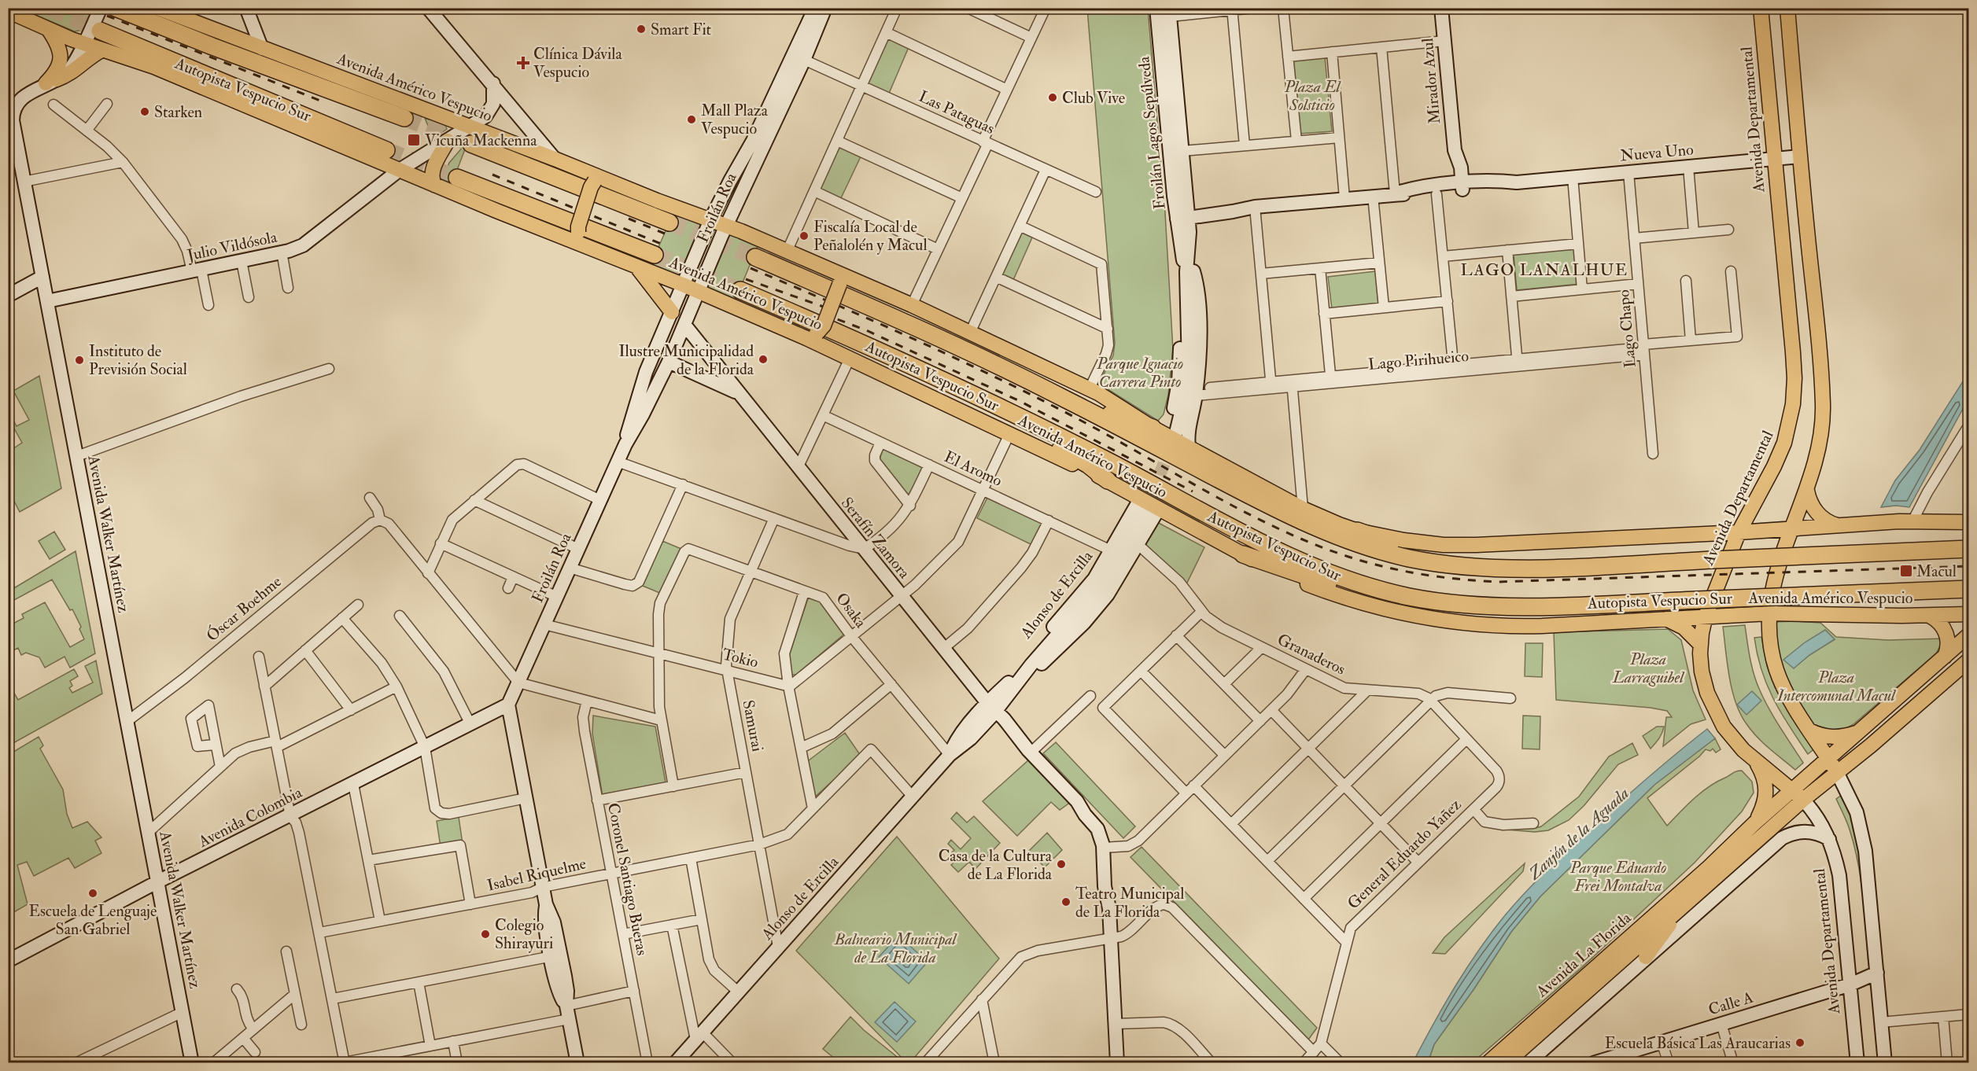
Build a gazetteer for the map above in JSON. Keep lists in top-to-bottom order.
{
  "streets": {
    "highway": ["Autopista Vespucio Sur"],
    "main road": ["Avenida Américo Vespucio", "Avenida Departamental", "Avenida La Florida"],
    "street": [
      "Mirador Azul",
      "Las Pataguas",
      "Froilán Lagos Sepúlveda",
      "Nueva Uno",
      "Froilán Roa",
      "Julio Vildósola",
      "Lago Chapo",
      "Lago Pirihueico",
      "El Aromo",
      "Avenida Walker Martínez",
      "Serafín Zamora",
      "Alonso de Ercilla",
      "Óscar Boehme",
      "Osaka",
      "Granaderos",
      "Tokio",
      "Samurai",
      "Avenida Colombia",
      "General Eduardo Yañez",
      "Isabel Riquelme",
      "Coronel Santiago Bueras",
      "Calle A"
    ]
  },
  "crossings": [
    ["Mirador Azul", "Nueva Uno"],
    ["Avenida Américo Vespucio", "Avenida Departamental"],
    ["Avenida Américo Vespucio", "Froilán Lagos Sepúlveda"],
    ["Avenida Américo Vespucio", "Froilán Roa"],
    ["Avenida Américo Vespucio", "Julio Vildósola"],
    ["Avenida Américo Vespucio", "Avenida Walker Martínez"],
    ["Avenida Américo Vespucio", "Alonso de Ercilla"],
    ["Las Pataguas", "Froilán Roa"],
    ["Avenida Departamental", "Nueva Uno"],
    ["Avenida Departamental", "Avenida La Florida"],
    ["Avenida Departamental", "Calle A"],
    ["Froilán Lagos Sepúlveda", "Nueva Uno"],
    ["Froilán Lagos Sepúlveda", "Lago Pirihueico"],
    ["Nueva Uno", "Lago Chapo"],
    ["Froilán Roa", "Serafín Zamora"],
    ["Froilán Roa", "Tokio"],
    ["Froilán Roa", "Avenida Colombia"],
    ["Julio Vildósola", "Avenida Walker Martínez"],
    ["Lago Chapo", "Lago Pirihueico"],
    ["El Aromo", "Alonso de Ercilla"],
    ["Avenida Walker Martínez", "Óscar Boehme"],
    ["Avenida Walker Martínez", "Avenida Colombia"],
    ["Serafín Zamora", "Alonso de Ercilla"],
    ["Alonso de Ercilla", "Osaka"],
    ["Alonso de Ercilla", "Granaderos"],
    ["Alonso de Ercilla", "Samurai"],
    ["Alonso de Ercilla", "Isabel Riquelme"],
    ["Osaka", "Tokio"],
    ["Osaka", "Samurai"],
    ["Granaderos", "General Eduardo Yañez"],
    ["Tokio", "Samurai"],
    ["Samurai", "Isabel Riquelme"],
    ["Isabel Riquelme", "Coronel Santiago Bueras"]
  ],
  "districts": ["LAGO LANALHUE"],
  "water": ["Zanjón de la Aguada"],
  "parks": [
    "Plaza El Solsticio",
    "Parque Ignacio Carrera Pinto",
    "Plaza Larraguibel",
    "Plaza Intercomunal Macul",
    "Parque Eduardo Frei Montalva",
    "Balneario Municipal de La Florida"
  ],
  "places": {
    "other": [
      "Smart Fit",
      "Club Vive",
      "Starken",
      "Mall Plaza Vespucio",
      "Fiscalía Local de Peñalolén y Macul",
      "Ilustre Municipalidad de la Florida",
      "Instituto de Previsión Social",
      "Casa de la Cultura de La Florida",
      "Escuela de Lenguaje San Gabriel",
      "Teatro Municipal de La Florida",
      "Colegio Shirayuri",
      "Escuela Básica Las Araucarias"
    ],
    "health": ["Clínica Dávila Vespucio"],
    "transit": ["Vicuña Mackenna", "Macul"]
  }
}
